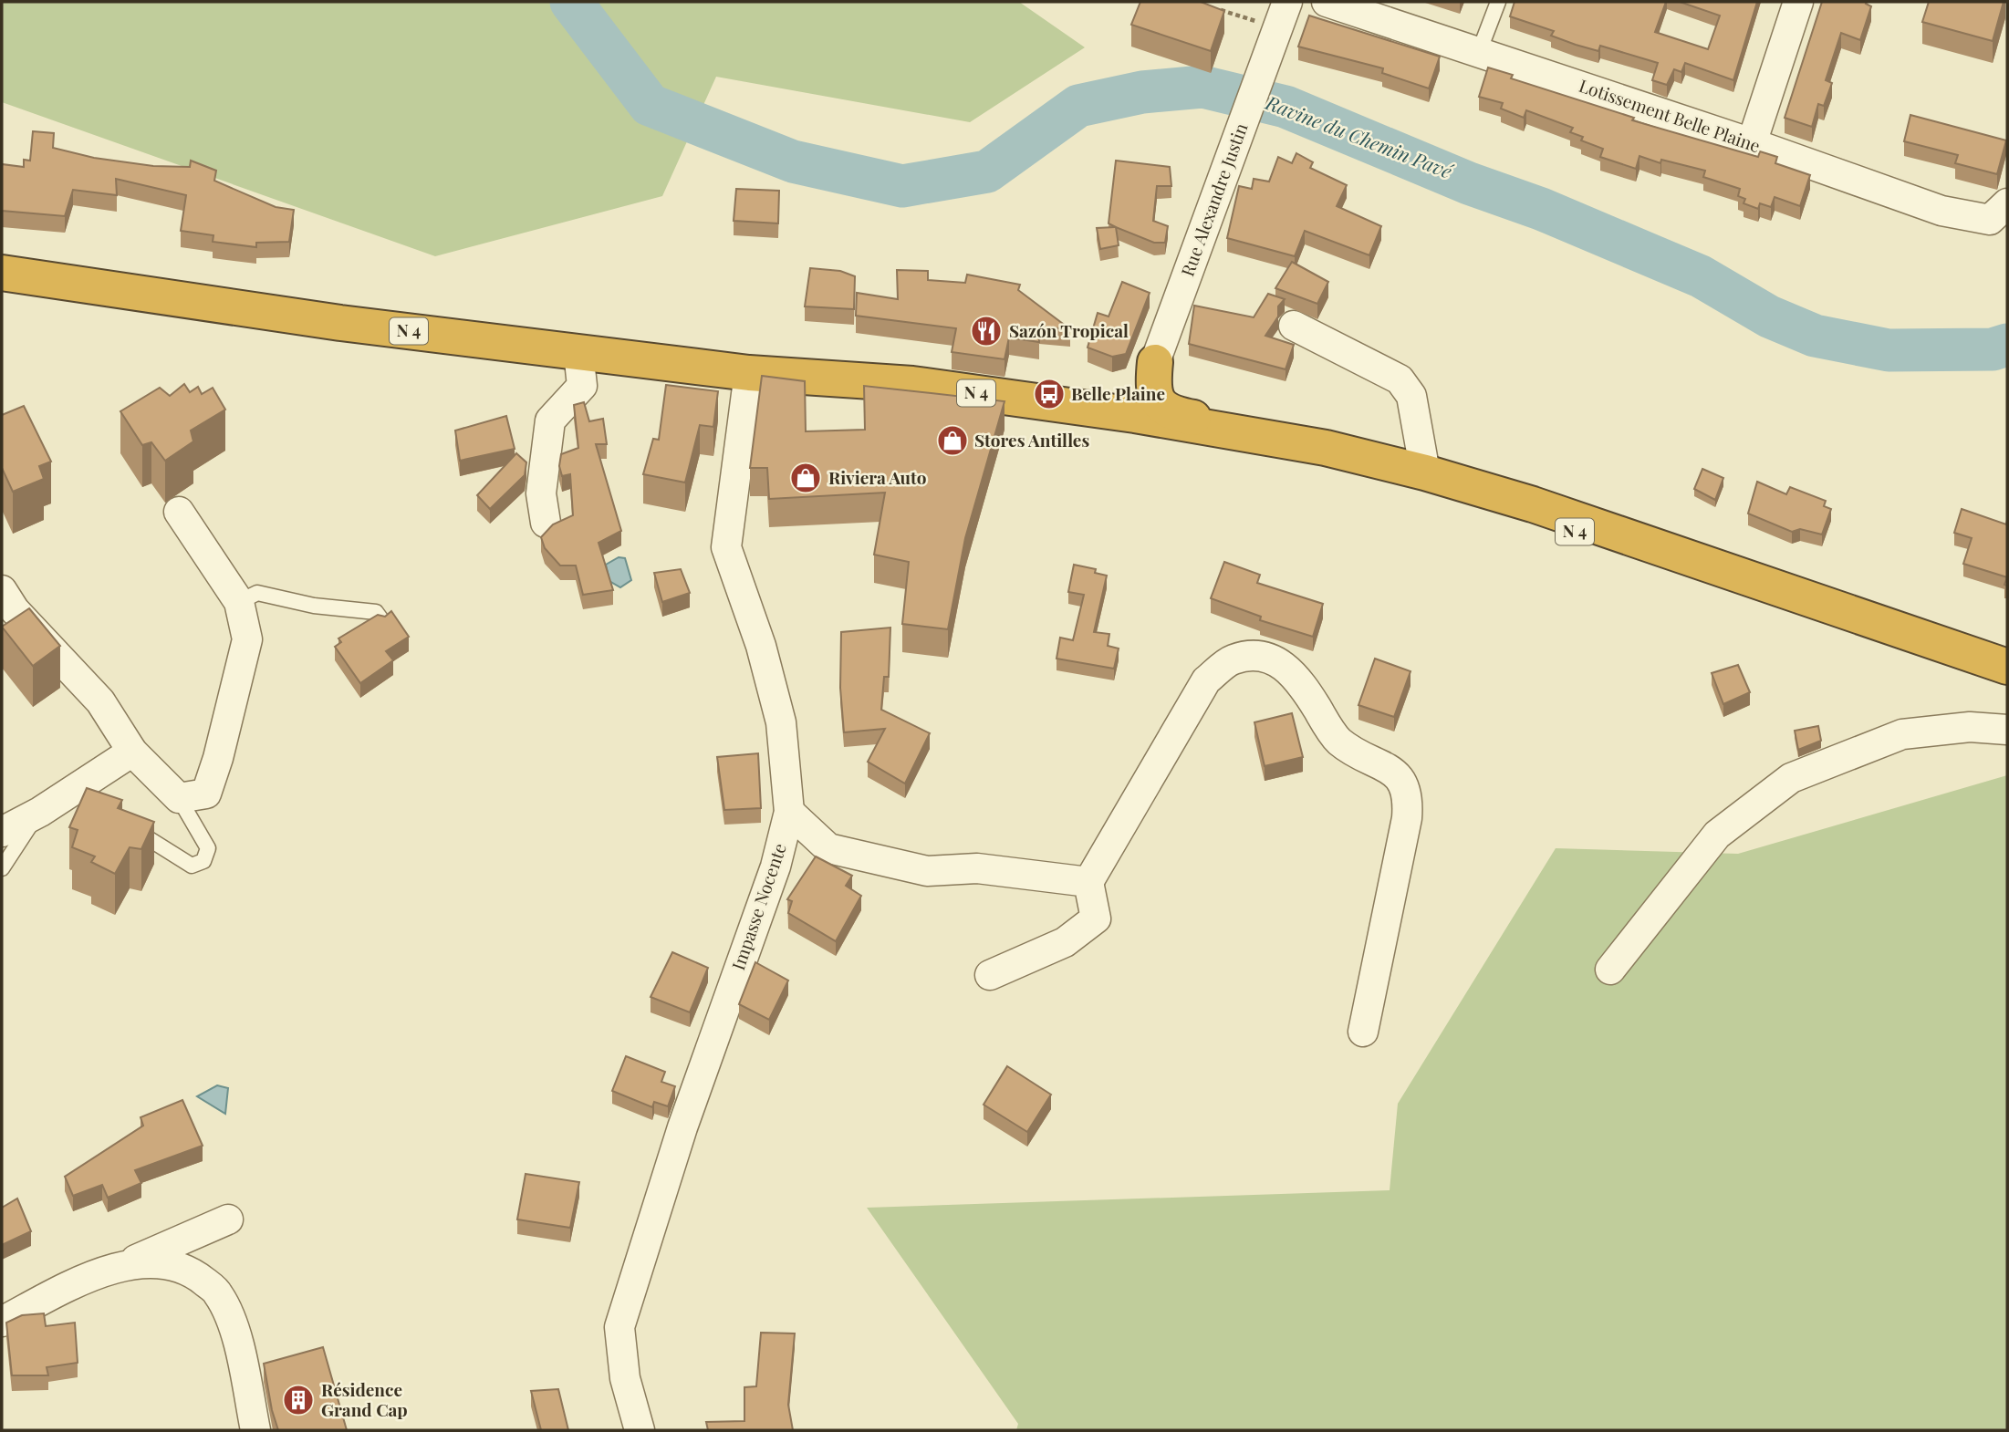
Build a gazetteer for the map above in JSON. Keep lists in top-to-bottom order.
{
  "streets": {
    "highway": ["N 4"],
    "street": ["Lotissement Belle Plaine", "Rue Alexandre Justin", "Impasse Nocente"]
  },
  "crossings": [
    ["N 4", "Impasse Nocente"]
  ],
  "water": ["Ravine du Chemin Pavé"],
  "places": {
    "restaurant": ["Sazón Tropical"],
    "bus stop": ["Belle Plaine"],
    "shop": ["Stores Antilles", "Riviera Auto"],
    "building": ["Résidence Grand Cap"]
  }
}
